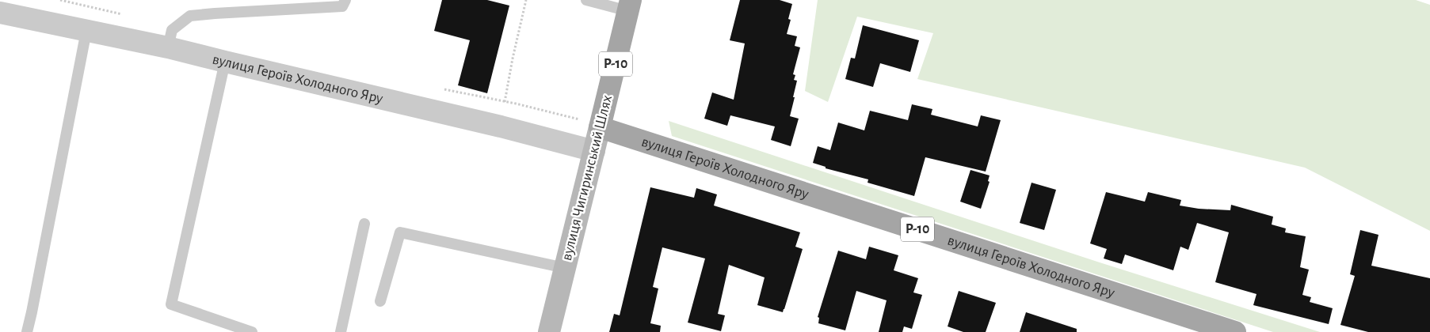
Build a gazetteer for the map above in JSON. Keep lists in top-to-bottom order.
{
  "streets": {
    "main road": ["Р-10", "вулиця Героїв Холодного Яру", "вулиця Чигиринський Шлях"]
  },
  "crossings": [
    ["вулиця Героїв Холодного Яру", "вулиця Чигиринський Шлях"]
  ]
}
